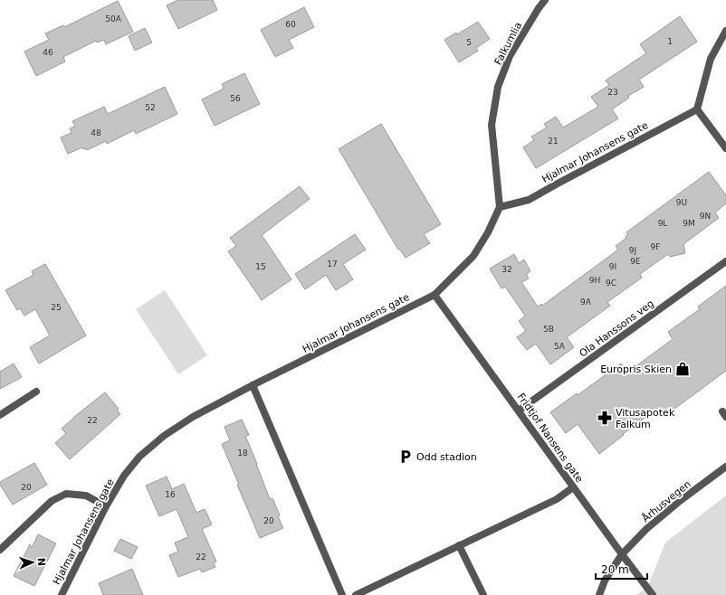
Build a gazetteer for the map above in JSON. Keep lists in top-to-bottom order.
{
  "streets": {
    "street": [
      "Falkumlia",
      "Hjalmar Johansens gate",
      "Ola Hanssons veg",
      "Fridtjof Nansens gate",
      "Århusvegen"
    ]
  },
  "crossings": [
    ["Falkumlia", "Hjalmar Johansens gate"],
    ["Hjalmar Johansens gate", "Fridtjof Nansens gate"],
    ["Ola Hanssons veg", "Fridtjof Nansens gate"],
    ["Fridtjof Nansens gate", "Århusvegen"]
  ],
  "places": {
    "shop": ["Europris Skien"],
    "pharmacy": ["Vitusapotek Falkum"],
    "parking": ["Odd stadion"]
  },
  "house_numbers": [
    "50A",
    "60",
    "1",
    "5",
    "46",
    "23",
    "56",
    "52",
    "48",
    "21",
    "9U",
    "9N",
    "9L",
    "9M",
    "9F",
    "9J",
    "9E",
    "17",
    "15",
    "9I",
    "32",
    "9H",
    "9C",
    "9A",
    "25",
    "5B",
    "5A",
    "22",
    "18",
    "20",
    "16",
    "20",
    "22"
  ],
  "scale_bar": "20 m",
  "north": "right"
}
